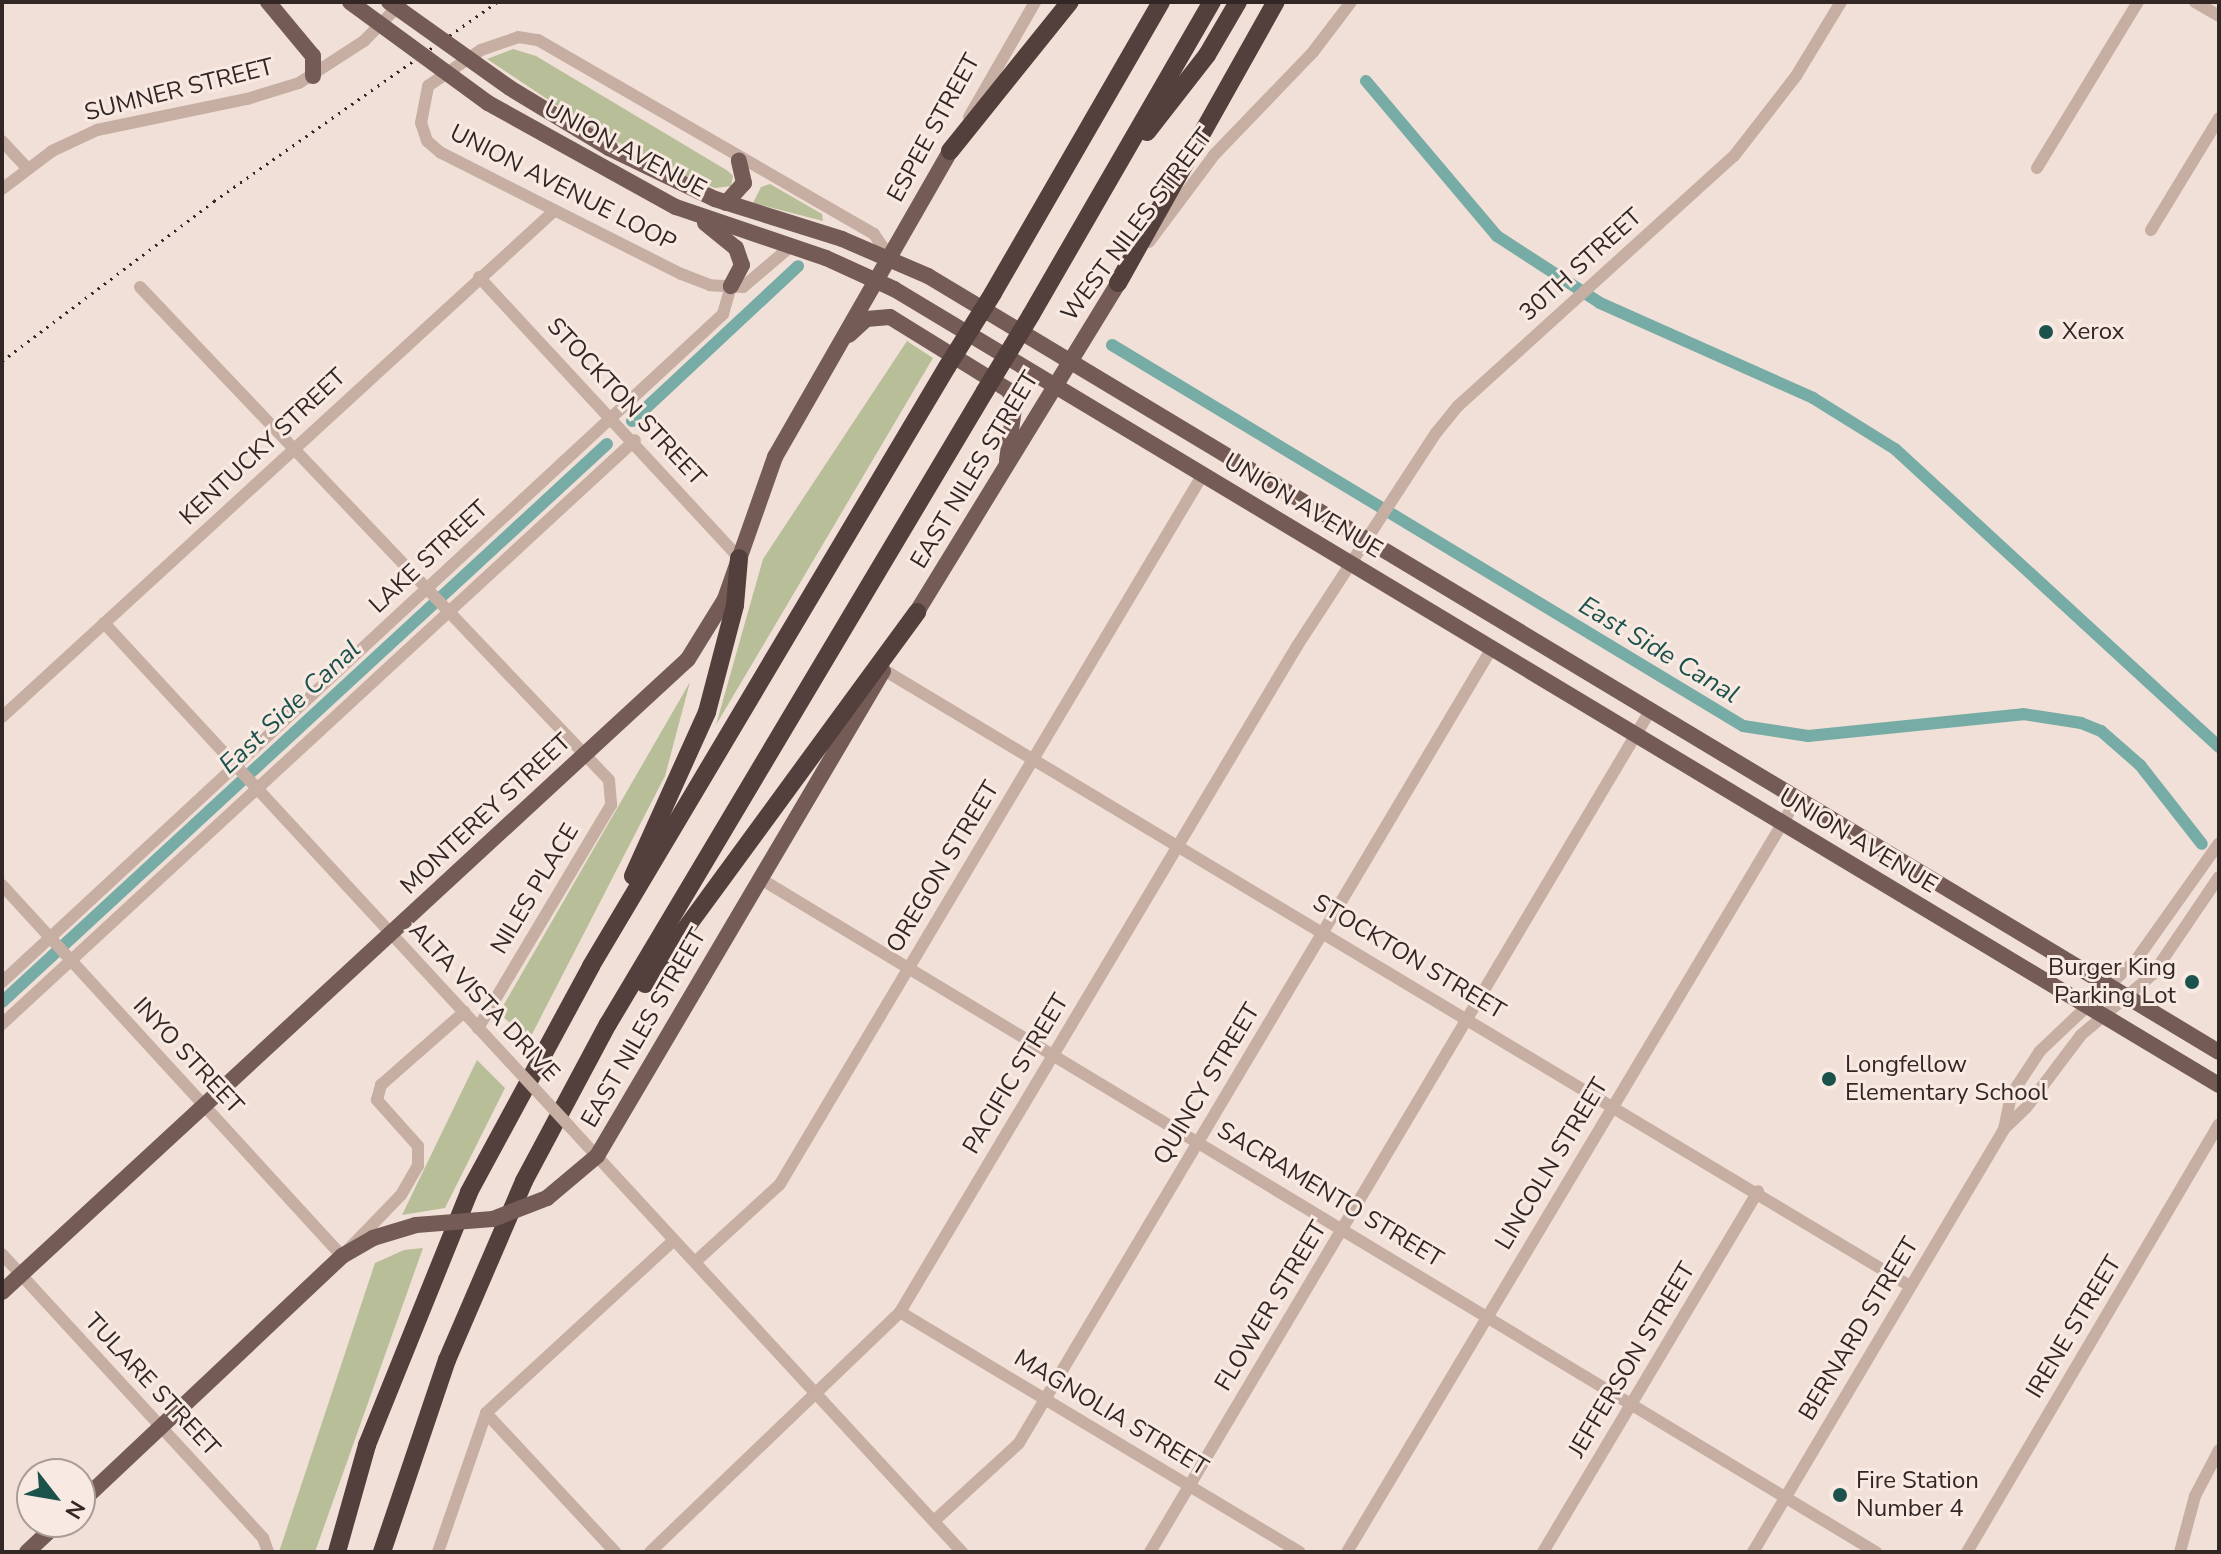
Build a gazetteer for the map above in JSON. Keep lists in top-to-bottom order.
{
  "streets": {
    "main road": [
      "ESPEE STREET",
      "UNION AVENUE",
      "WEST NILES STREET",
      "EAST NILES STREET",
      "MONTEREY STREET"
    ],
    "street": [
      "SUMNER STREET",
      "UNION AVENUE LOOP",
      "30TH STREET",
      "STOCKTON STREET",
      "KENTUCKY STREET",
      "LAKE STREET",
      "OREGON STREET",
      "NILES PLACE",
      "ALTA VISTA DRIVE",
      "INYO STREET",
      "PACIFIC STREET",
      "QUINCY STREET",
      "LINCOLN STREET",
      "SACRAMENTO STREET",
      "FLOWER STREET",
      "IRENE STREET",
      "BERNARD STREET",
      "JEFFERSON STREET",
      "TULARE STREET",
      "MAGNOLIA STREET"
    ]
  },
  "crossings": [
    ["ESPEE STREET", "UNION AVENUE"],
    ["ESPEE STREET", "MONTEREY STREET"],
    ["UNION AVENUE", "UNION AVENUE LOOP"],
    ["UNION AVENUE", "WEST NILES STREET"],
    ["UNION AVENUE", "30TH STREET"],
    ["UNION AVENUE", "EAST NILES STREET"],
    ["UNION AVENUE", "MONTEREY STREET"],
    ["UNION AVENUE", "OREGON STREET"],
    ["UNION AVENUE", "PACIFIC STREET"],
    ["UNION AVENUE", "QUINCY STREET"],
    ["UNION AVENUE", "LINCOLN STREET"],
    ["UNION AVENUE", "FLOWER STREET"],
    ["UNION AVENUE", "BERNARD STREET"],
    ["UNION AVENUE LOOP", "KENTUCKY STREET"],
    ["UNION AVENUE LOOP", "LAKE STREET"],
    ["WEST NILES STREET", "EAST NILES STREET"],
    ["30TH STREET", "PACIFIC STREET"],
    ["STOCKTON STREET", "KENTUCKY STREET"],
    ["STOCKTON STREET", "EAST NILES STREET"],
    ["STOCKTON STREET", "LAKE STREET"],
    ["STOCKTON STREET", "MONTEREY STREET"],
    ["STOCKTON STREET", "OREGON STREET"],
    ["STOCKTON STREET", "PACIFIC STREET"],
    ["STOCKTON STREET", "QUINCY STREET"],
    ["STOCKTON STREET", "LINCOLN STREET"],
    ["STOCKTON STREET", "FLOWER STREET"],
    ["STOCKTON STREET", "BERNARD STREET"],
    ["STOCKTON STREET", "JEFFERSON STREET"],
    ["KENTUCKY STREET", "ALTA VISTA DRIVE"],
    ["EAST NILES STREET", "ALTA VISTA DRIVE"],
    ["EAST NILES STREET", "INYO STREET"],
    ["EAST NILES STREET", "SACRAMENTO STREET"],
    ["EAST NILES STREET", "TULARE STREET"],
    ["LAKE STREET", "ALTA VISTA DRIVE"],
    ["LAKE STREET", "INYO STREET"],
    ["MONTEREY STREET", "NILES PLACE"],
    ["MONTEREY STREET", "ALTA VISTA DRIVE"],
    ["MONTEREY STREET", "INYO STREET"],
    ["MONTEREY STREET", "TULARE STREET"],
    ["OREGON STREET", "ALTA VISTA DRIVE"],
    ["OREGON STREET", "SACRAMENTO STREET"],
    ["NILES PLACE", "ALTA VISTA DRIVE"],
    ["ALTA VISTA DRIVE", "PACIFIC STREET"],
    ["ALTA VISTA DRIVE", "QUINCY STREET"],
    ["PACIFIC STREET", "SACRAMENTO STREET"],
    ["PACIFIC STREET", "MAGNOLIA STREET"],
    ["QUINCY STREET", "SACRAMENTO STREET"],
    ["QUINCY STREET", "MAGNOLIA STREET"],
    ["LINCOLN STREET", "SACRAMENTO STREET"],
    ["SACRAMENTO STREET", "FLOWER STREET"],
    ["SACRAMENTO STREET", "BERNARD STREET"],
    ["SACRAMENTO STREET", "JEFFERSON STREET"],
    ["FLOWER STREET", "MAGNOLIA STREET"]
  ],
  "water": ["East Side Canal"],
  "places": [
    "Xerox",
    "Burger King Parking Lot",
    "Longfellow Elementary School",
    "Fire Station Number 4"
  ],
  "north": "bottom right"
}
